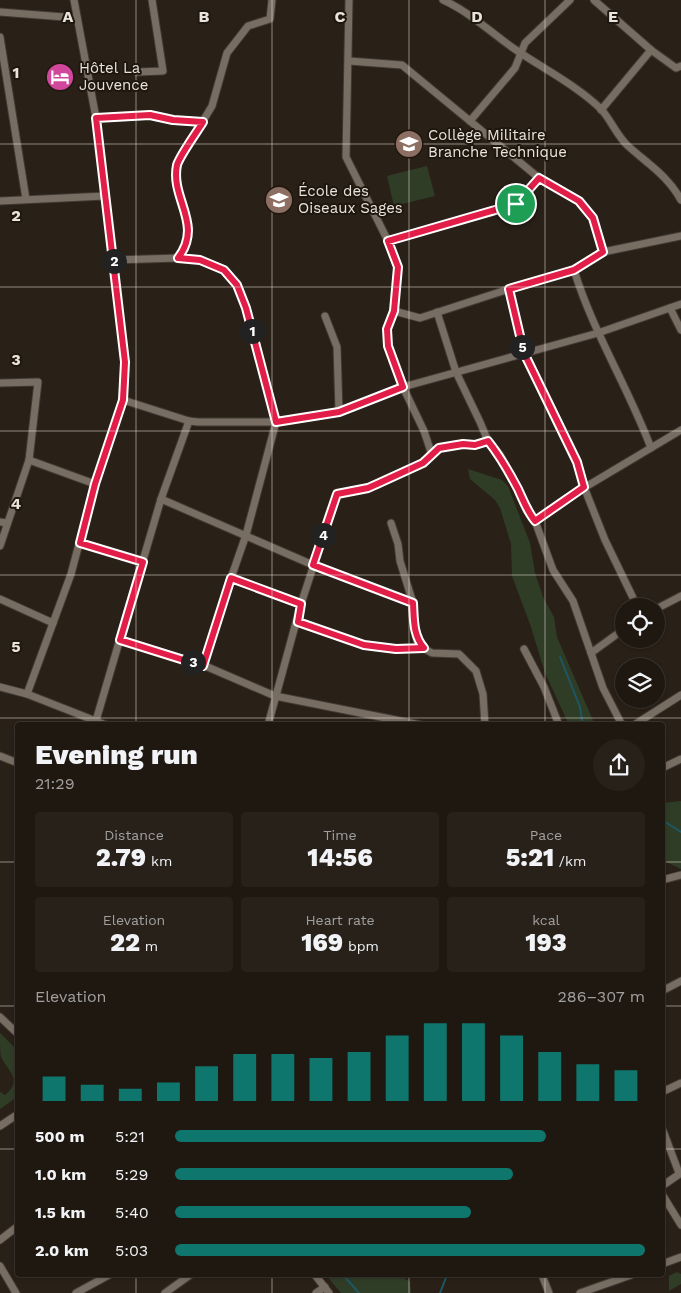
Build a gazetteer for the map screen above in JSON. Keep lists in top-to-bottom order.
{
  "places": {
    "hotel": ["Hôtel La Jouvence"],
    "school or university": ["Collège Militaire Branche Technique", "École des Oiseaux Sages"]
  },
  "page": {
    "pins": [
      "2",
      "1",
      "5",
      "4",
      "3"
    ],
    "heading": ["Evening run", "21:29"],
    "stats": [
      ["Distance", "2.79 km"],
      ["Time", "14:56"],
      ["Pace", "5:21 /km"],
      ["Elevation", "22 m"],
      ["Heart rate", "169 bpm"],
      ["kcal", "193"]
    ],
    "chart": ["Elevation", "286–307 m"],
    "list": [
      {
        "name": "500 m",
        "note": "5:21"
      },
      {
        "name": "1.0 km",
        "note": "5:29"
      },
      {
        "name": "1.5 km",
        "note": "5:40"
      },
      {
        "name": "2.0 km",
        "note": "5:03"
      }
    ]
  },
  "grid": {
    "columns": [
      "A",
      "B",
      "C",
      "D",
      "E"
    ],
    "rows": [
      "1",
      "2",
      "3",
      "4",
      "5"
    ]
  }
}
